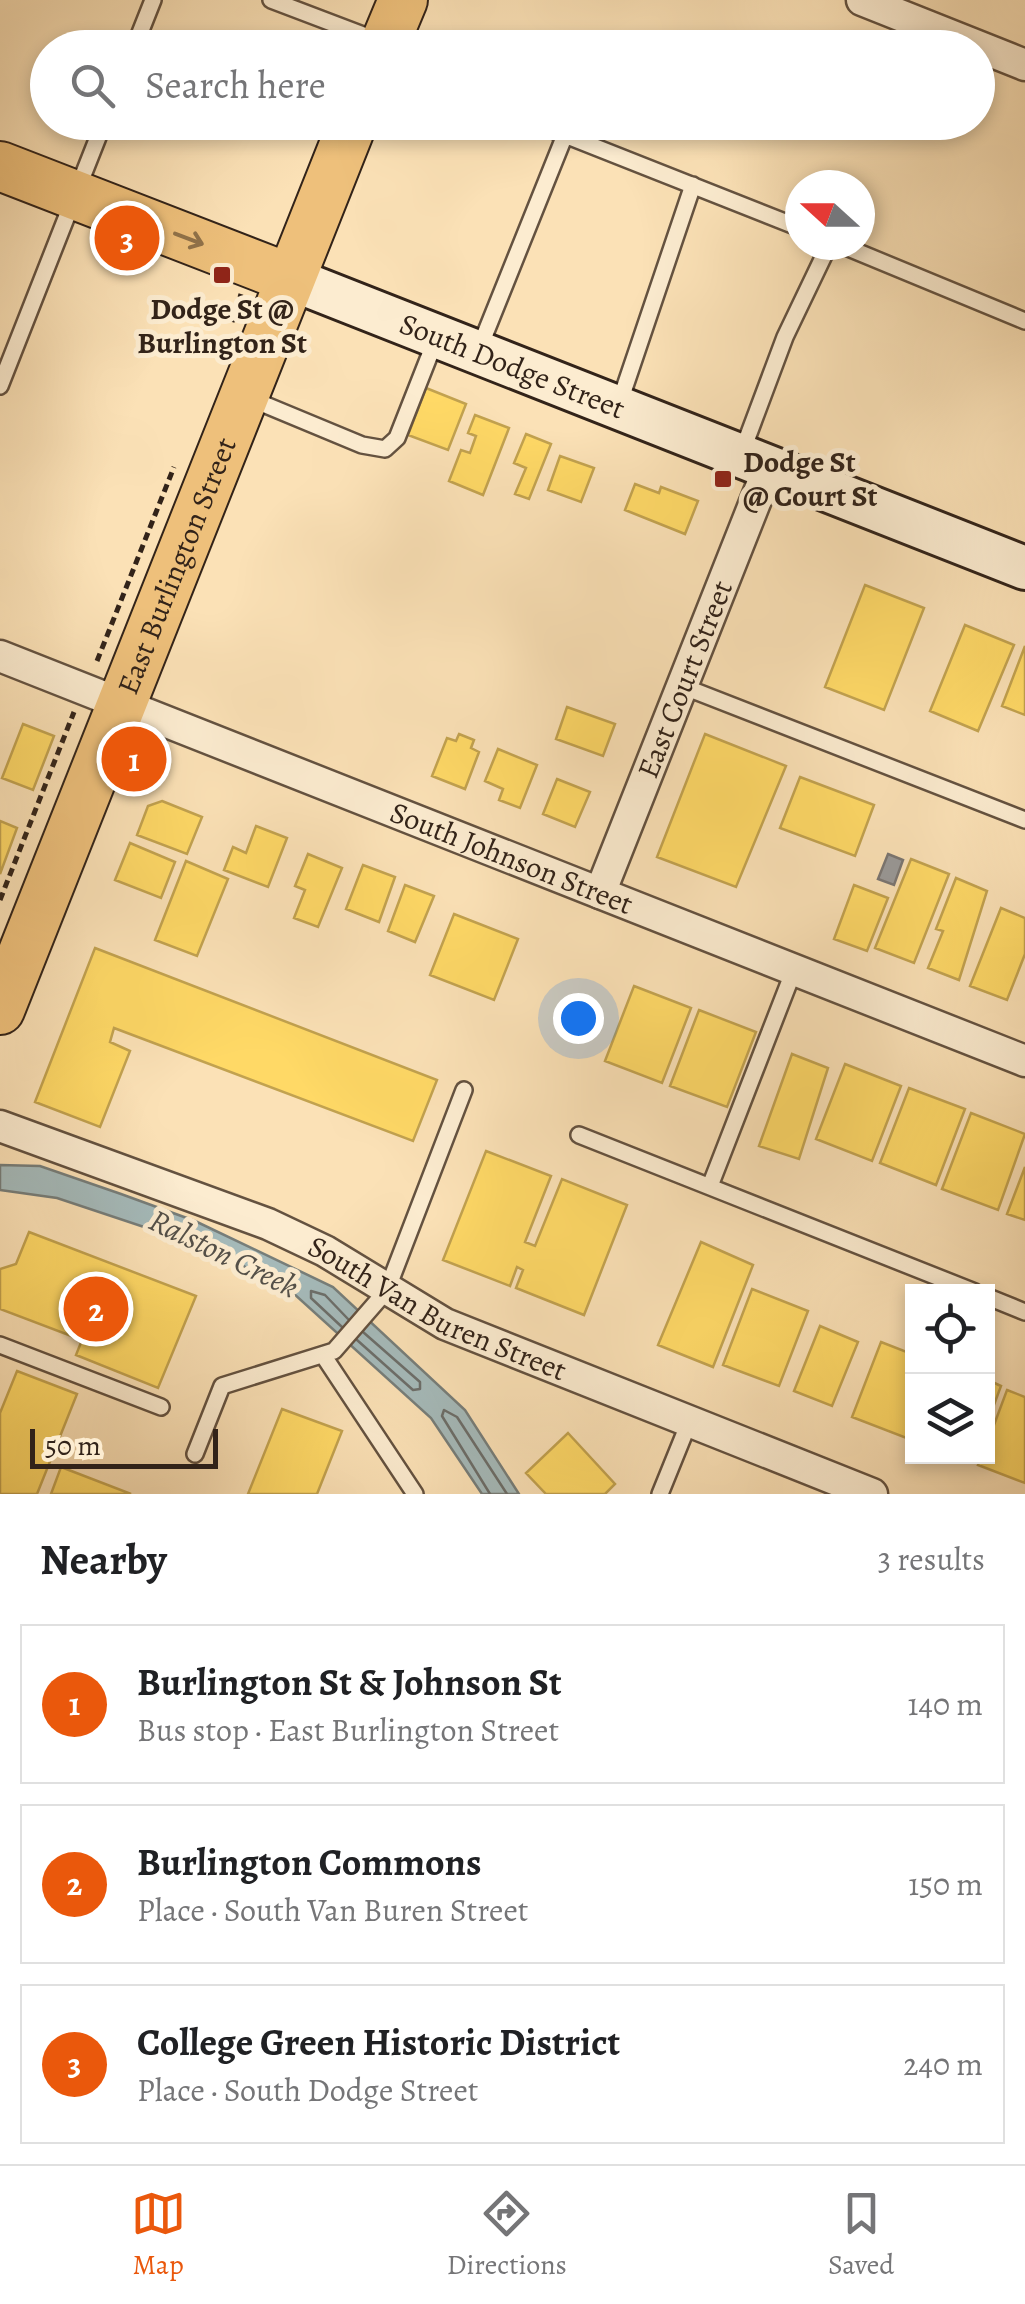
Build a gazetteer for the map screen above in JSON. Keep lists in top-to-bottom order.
{
  "streets": {
    "main road": ["South Dodge Street", "East Burlington Street"],
    "street": ["East Court Street", "South Johnson Street", "South Van Buren Street"]
  },
  "crossings": [
    ["South Dodge Street", "East Burlington Street"],
    ["South Dodge Street", "East Court Street"],
    ["East Burlington Street", "South Johnson Street"],
    ["East Court Street", "South Johnson Street"]
  ],
  "water": ["Ralston Creek"],
  "places": {
    "transit": ["Dodge St @ Burlington St", "Dodge St @ Court St"]
  },
  "scale_bar": "50 m",
  "north": "left",
  "page": {
    "search": "Search here",
    "pins": ["3", "1", "2"],
    "scale": "50 m",
    "heading": ["Nearby", "3 results"],
    "list": [
      {
        "mark": "1",
        "name": "Burlington St & Johnson St",
        "note": "Bus stop · East Burlington Street",
        "value": "140 m"
      },
      {
        "mark": "2",
        "name": "Burlington Commons",
        "note": "Place · South Van Buren Street",
        "value": "150 m"
      },
      {
        "mark": "3",
        "name": "College Green Historic District",
        "note": "Place · South Dodge Street",
        "value": "240 m"
      }
    ],
    "nav": ["Map", "Directions", "Saved"]
  }
}
